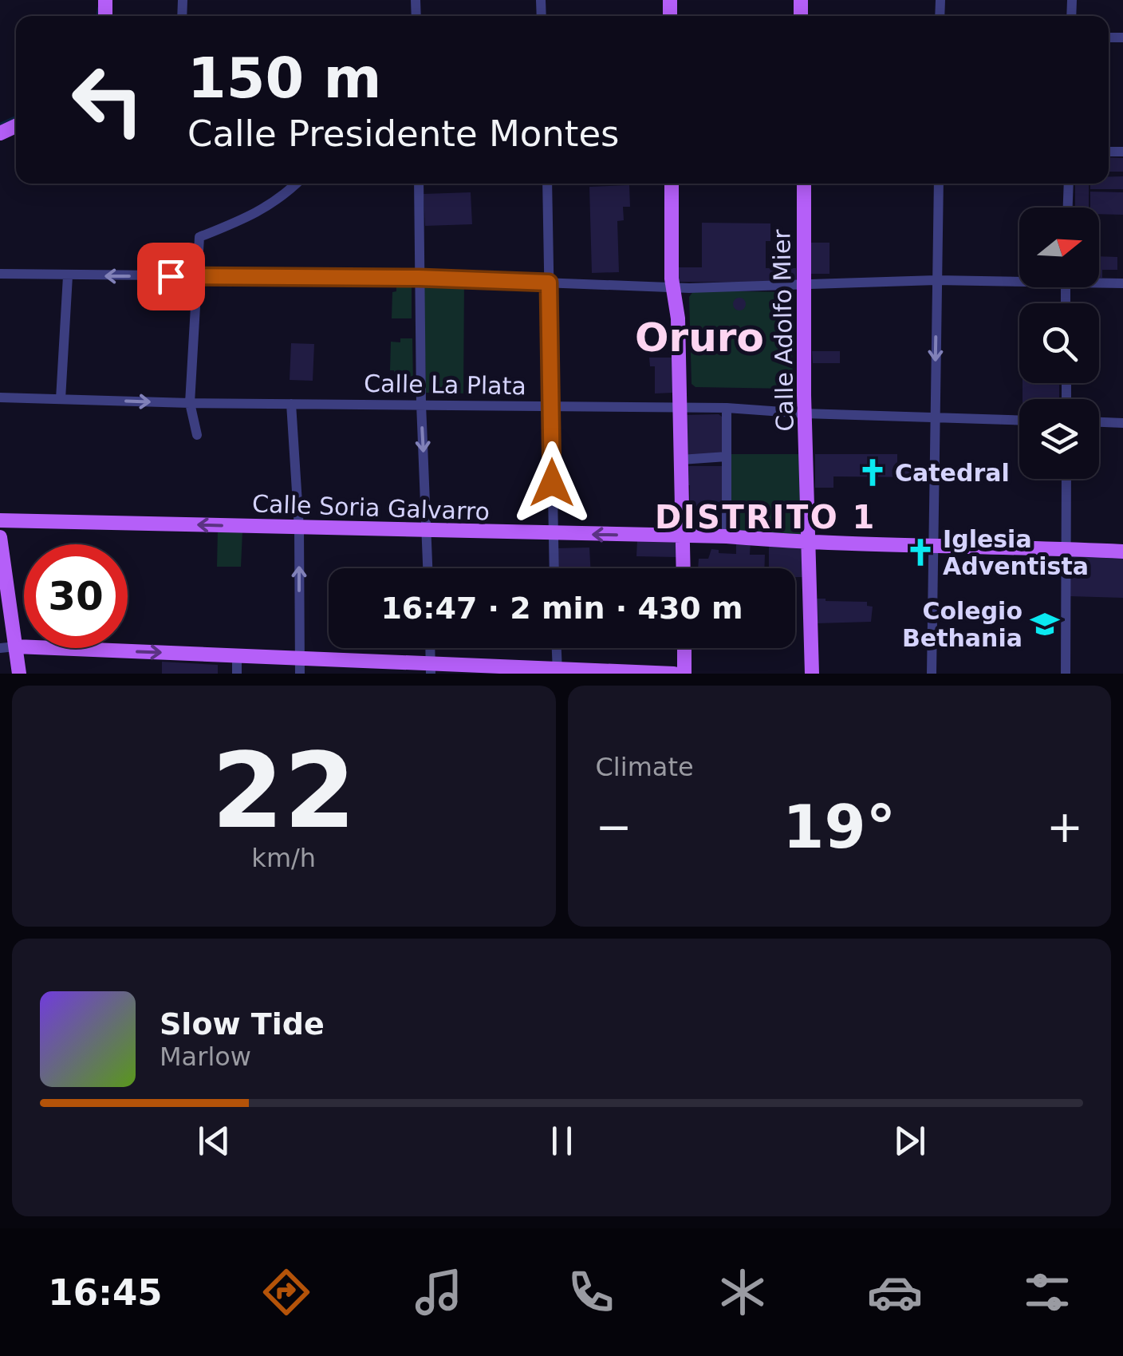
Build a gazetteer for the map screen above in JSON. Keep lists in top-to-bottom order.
{
  "streets": {
    "main road": ["Calle Adolfo Mier", "Calle Soria Galvarro"],
    "street": ["Calle La Plata"]
  },
  "crossings": [
    ["Calle Adolfo Mier", "Calle La Plata"],
    ["Calle Adolfo Mier", "Calle Soria Galvarro"]
  ],
  "one_way": ["Calle Soria Galvarro"],
  "districts": ["Oruro", "DISTRITO 1"],
  "places": {
    "church": ["Catedral", "Iglesia Adventista"],
    "school or university": ["Colegio Bethania"]
  },
  "north": "right",
  "page": {
    "turn": ["150 m", "Calle Presidente Montes"],
    "limit": "30",
    "trip": "16:47 · 2 min · 430 m",
    "tile": [
      ["22", "km/h"],
      "Climate"
    ],
    "heat": ["−", "19°", "+"],
    "song": ["Slow Tide", "Marlow"],
    "tabs": "16:45"
  }
}
